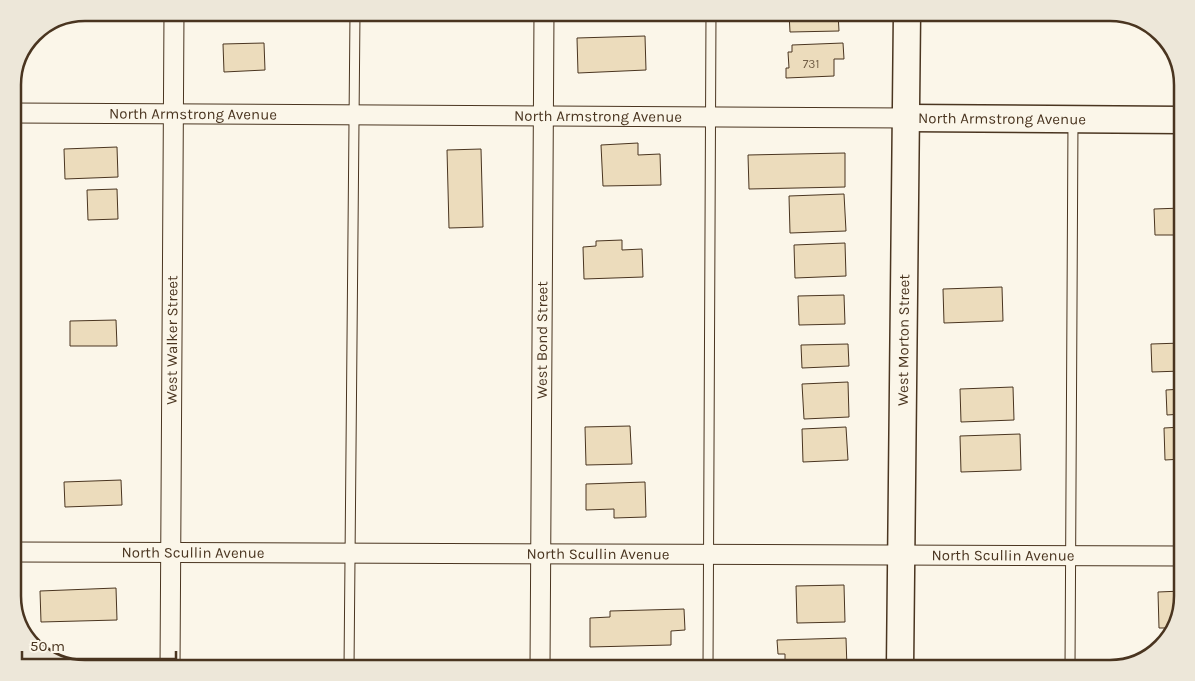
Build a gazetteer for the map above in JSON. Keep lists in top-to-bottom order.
{
  "streets": {
    "main road": ["North Armstrong Avenue", "West Morton Street"],
    "street": ["West Bond Street", "West Walker Street", "North Scullin Avenue"]
  },
  "crossings": [
    ["North Armstrong Avenue", "West Bond Street"],
    ["North Armstrong Avenue", "West Morton Street"],
    ["North Armstrong Avenue", "West Walker Street"],
    ["West Bond Street", "North Scullin Avenue"],
    ["West Morton Street", "North Scullin Avenue"],
    ["West Walker Street", "North Scullin Avenue"]
  ],
  "house_numbers": ["731"],
  "scale_bar": "50 m"
}
